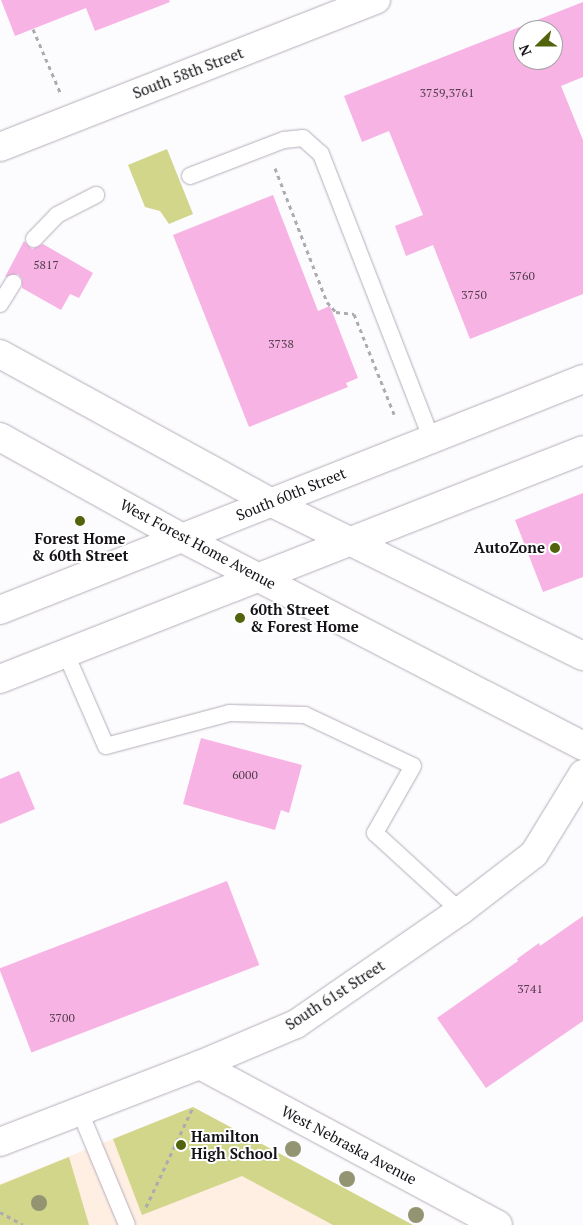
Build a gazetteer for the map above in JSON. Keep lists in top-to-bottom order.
{
  "streets": {
    "main road": [
      "South 58th Street",
      "South 60th Street",
      "West Forest Home Avenue",
      "South 61st Street",
      "West Nebraska Avenue"
    ]
  },
  "crossings": [
    ["South 60th Street", "West Forest Home Avenue"],
    ["South 61st Street", "West Nebraska Avenue"]
  ],
  "places": [
    "Forest Home & 60th Street",
    "AutoZone",
    "60th Street & Forest Home",
    "Hamilton High School"
  ],
  "house_numbers": [
    "3759,3761",
    "5817",
    "3760",
    "3750",
    "3738",
    "6000",
    "3741",
    "3700"
  ],
  "north": "left"
}
